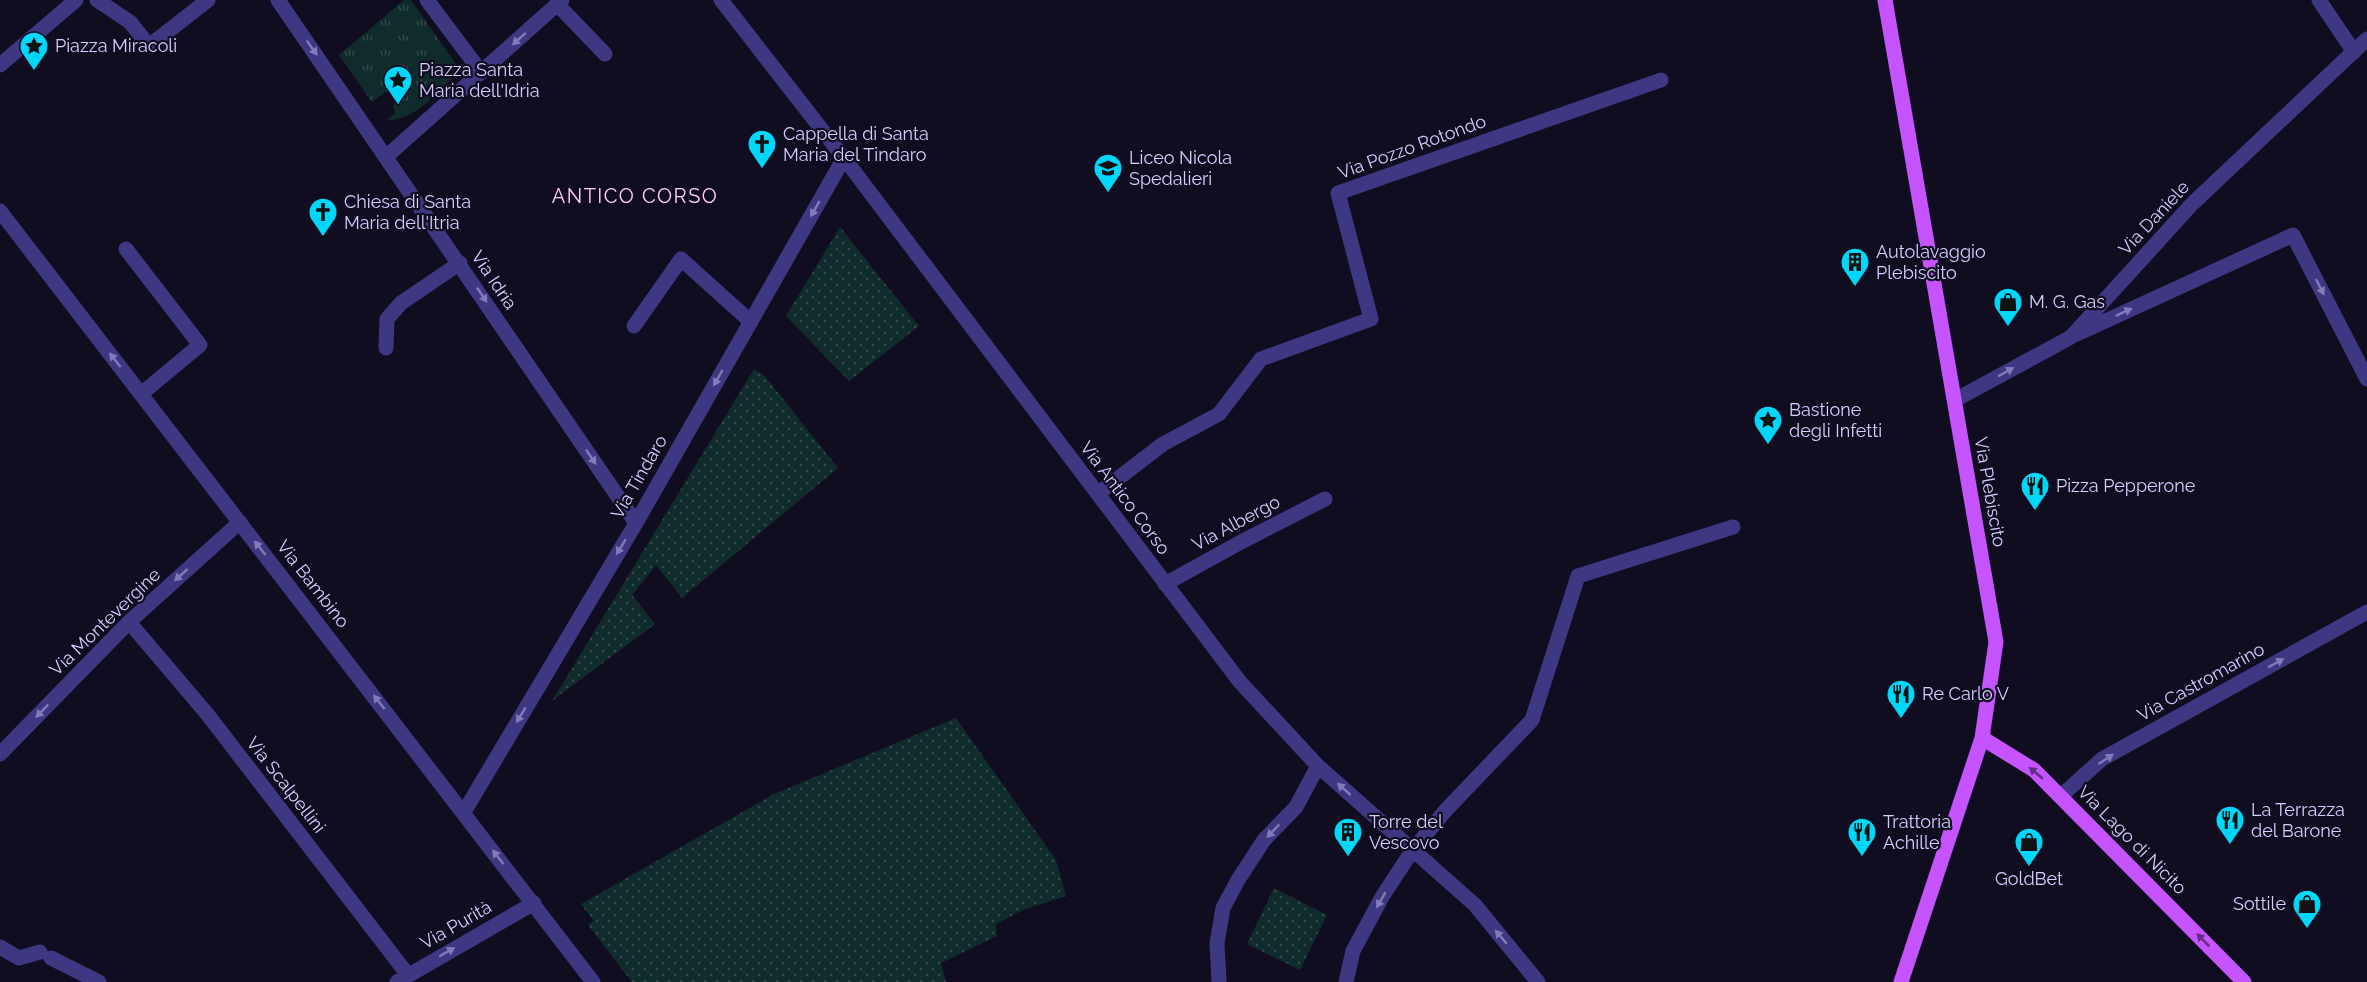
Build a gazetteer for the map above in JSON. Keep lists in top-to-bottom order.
{
  "streets": {
    "main road": ["Via Plebiscito", "Via Lago di Nicito"],
    "street": [
      "Via Pozzo Rotondo",
      "Via Daniele",
      "Via Idria",
      "Via Tindaro",
      "Via Antico Corso",
      "Via Albergo",
      "Via Bambino",
      "Via Montevergine",
      "Via Castromarino",
      "Via Scalpellini",
      "Via Purità"
    ]
  },
  "crossings": [
    ["Via Pozzo Rotondo", "Via Antico Corso"],
    ["Via Daniele", "Via Plebiscito"],
    ["Via Idria", "Via Tindaro"],
    ["Via Tindaro", "Via Antico Corso"],
    ["Via Tindaro", "Via Bambino"],
    ["Via Plebiscito", "Via Lago di Nicito"],
    ["Via Antico Corso", "Via Albergo"],
    ["Via Bambino", "Via Montevergine"],
    ["Via Bambino", "Via Purità"],
    ["Via Montevergine", "Via Scalpellini"],
    ["Via Castromarino", "Via Lago di Nicito"],
    ["Via Scalpellini", "Via Purità"]
  ],
  "one_way": [
    "Via Idria",
    "Via Tindaro",
    "Via Bambino",
    "Via Montevergine",
    "Via Castromarino",
    "Via Lago di Nicito",
    "Via Purità"
  ],
  "districts": ["ANTICO CORSO"],
  "places": {
    "place": ["Piazza Miracoli", "Piazza Santa Maria dell'Idria", "Bastione degli Infetti"],
    "church": ["Cappella di Santa Maria del Tindaro", "Chiesa di Santa Maria dell'Itria"],
    "school or university": ["Liceo Nicola Spedalieri"],
    "building": ["Autolavaggio Plebiscito", "Torre del Vescovo"],
    "shop": ["M. G. Gas", "GoldBet", "Sottile"],
    "restaurant": [
      "Pizza Pepperone",
      "Re Carlo V",
      "La Terrazza del Barone",
      "Trattoria Achille"
    ]
  }
}
